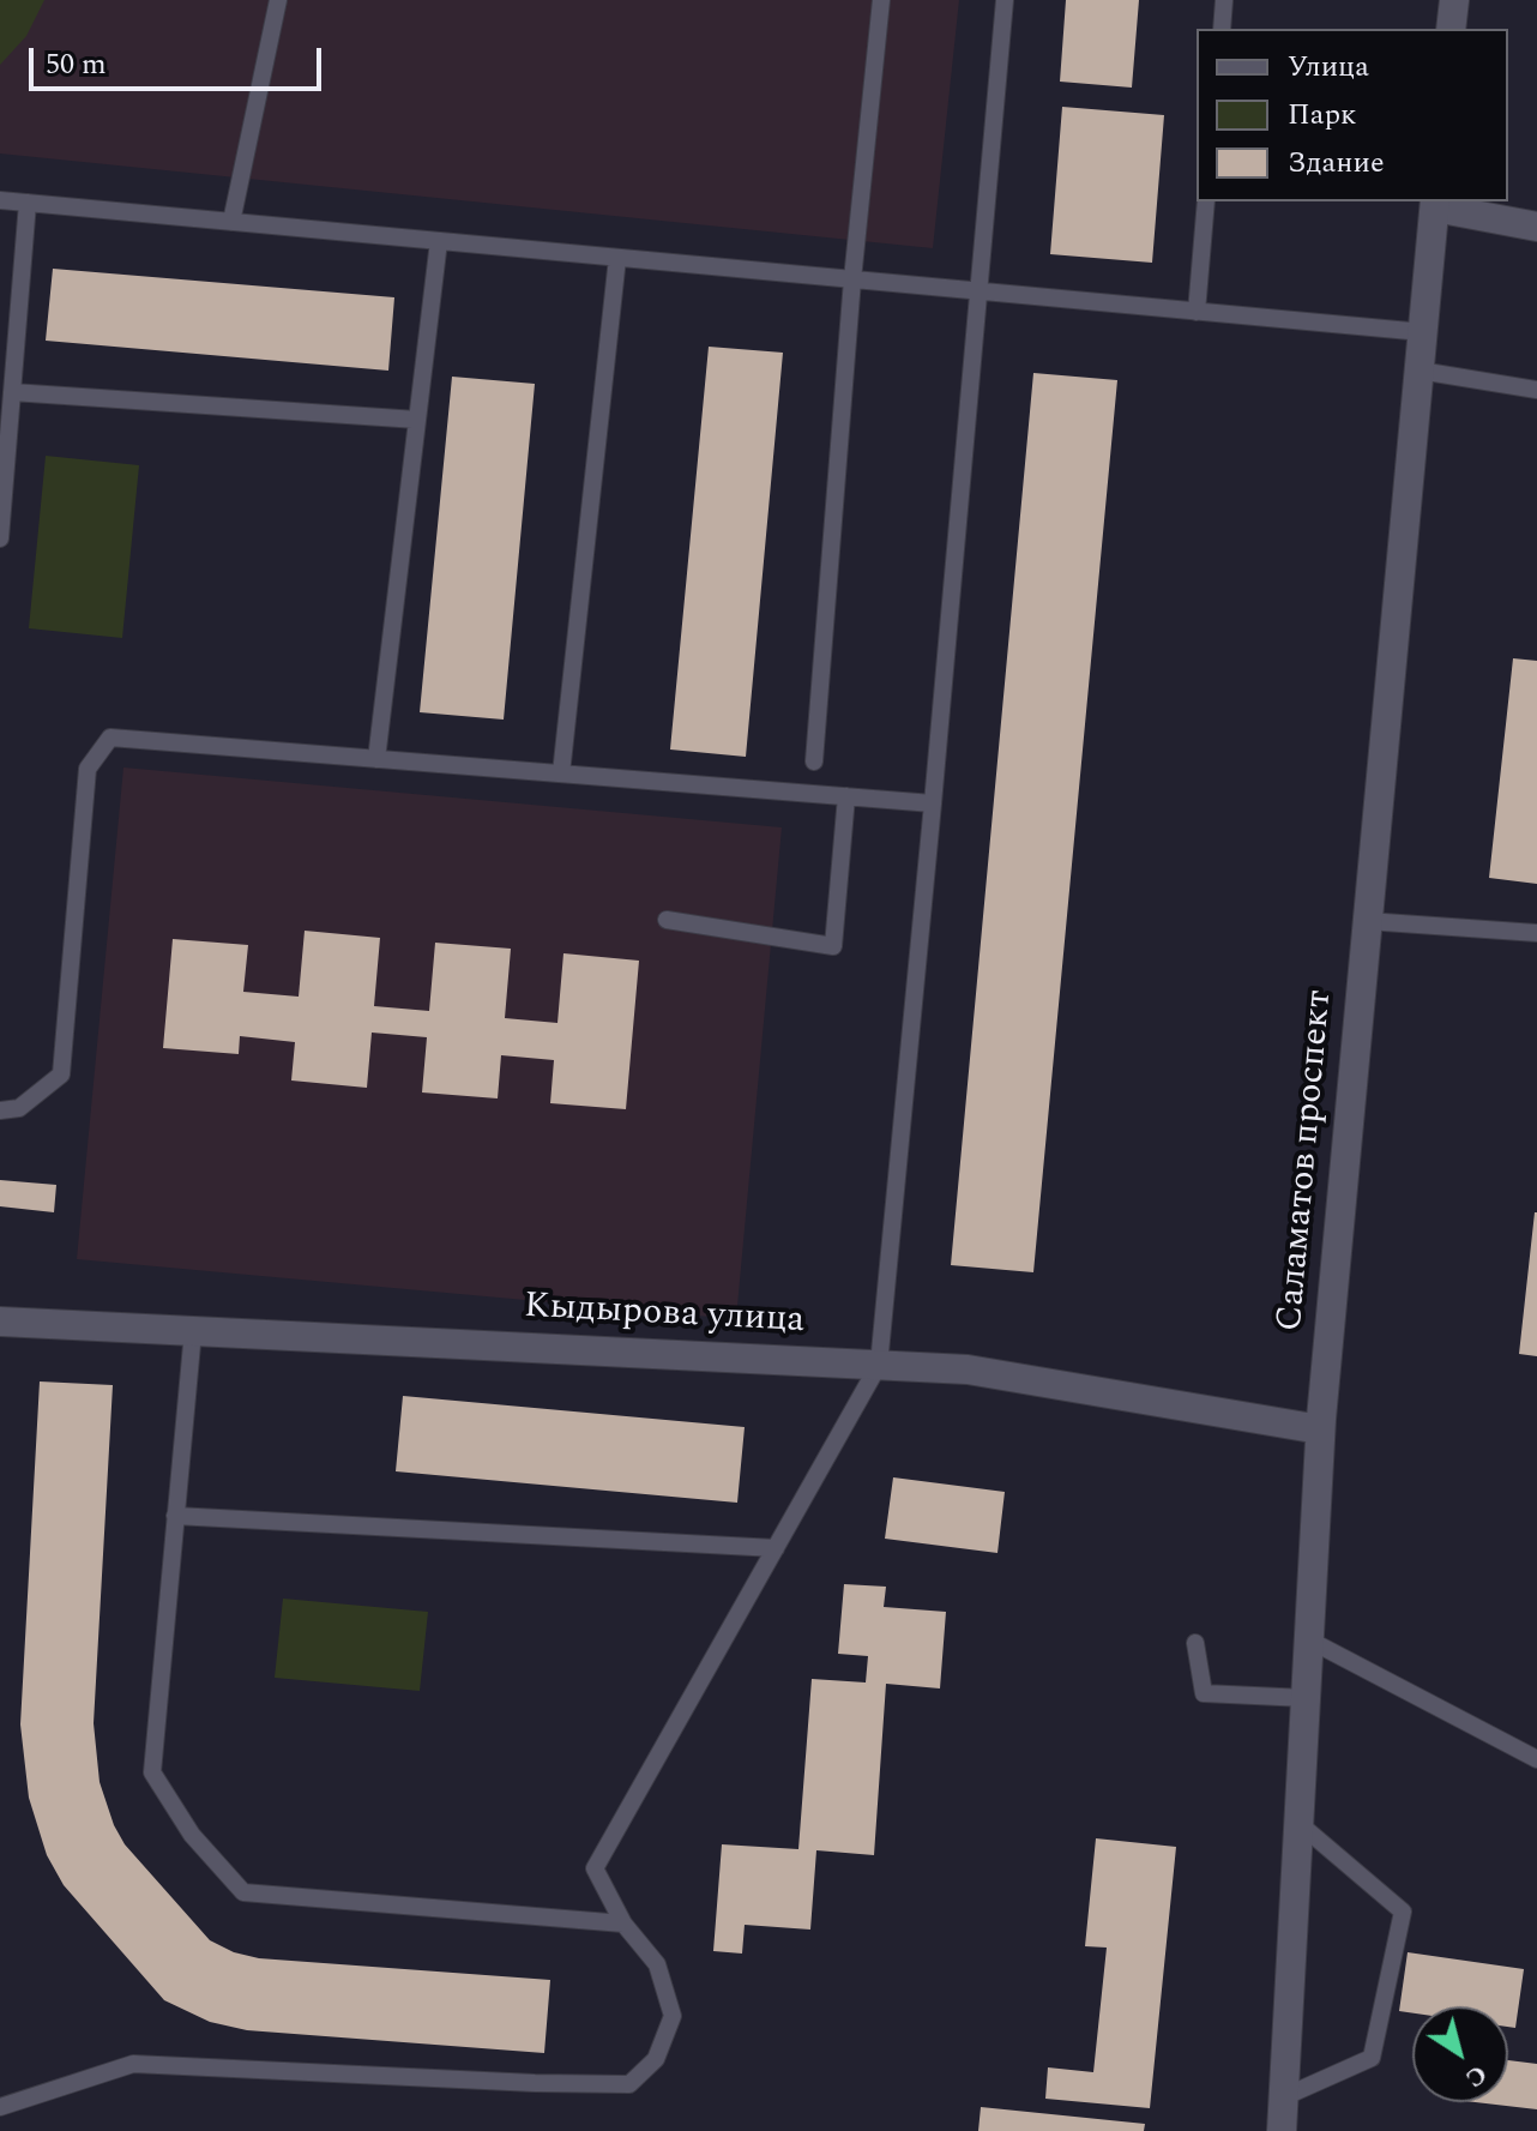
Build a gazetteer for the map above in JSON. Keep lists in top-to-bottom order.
{
  "streets": {
    "street": ["Саламатов проспект", "Кыдырова улица"]
  },
  "crossings": [
    ["Саламатов проспект", "Кыдырова улица"]
  ],
  "legend": ["Улица", "Парк", "Здание"],
  "scale_bar": "50 m",
  "north": "bottom right"
}
